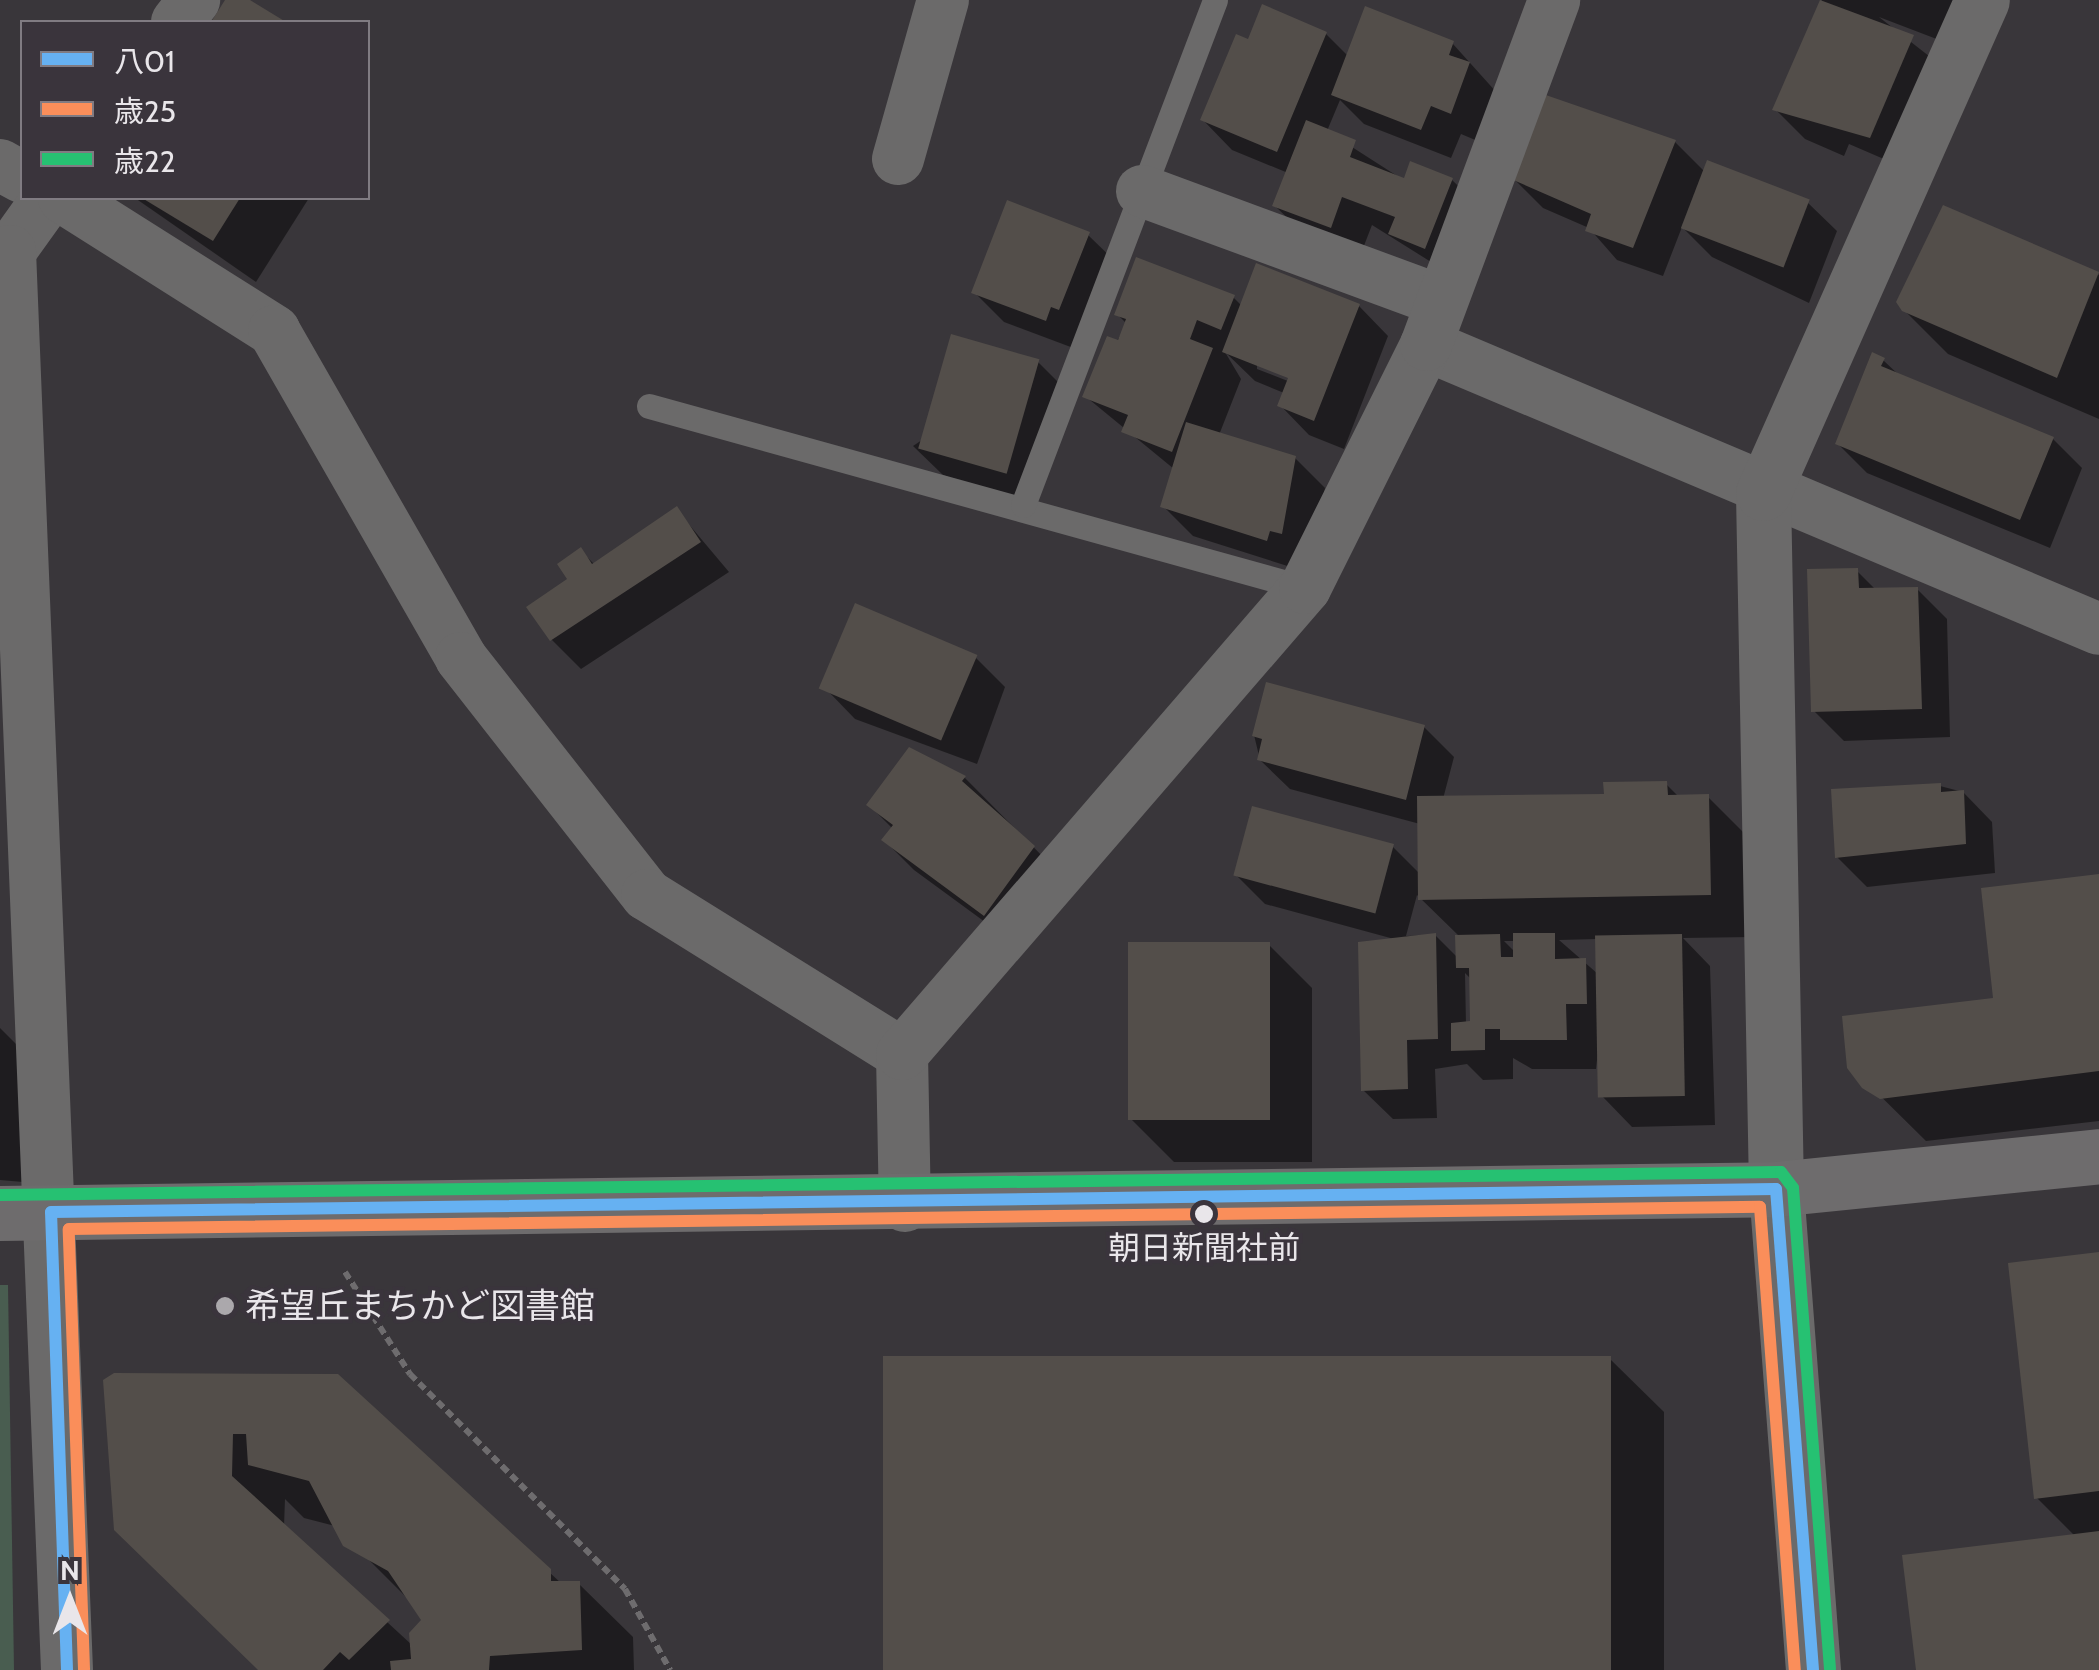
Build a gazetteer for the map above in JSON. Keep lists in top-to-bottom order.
{
  "places": ["朝日新聞社前", "希望丘まちかど図書館"],
  "lines": ["transit line 歳22", "transit line 八01", "transit line 歳25"],
  "legend": ["八01", "歳25", "歳22"],
  "north": "top"
}
